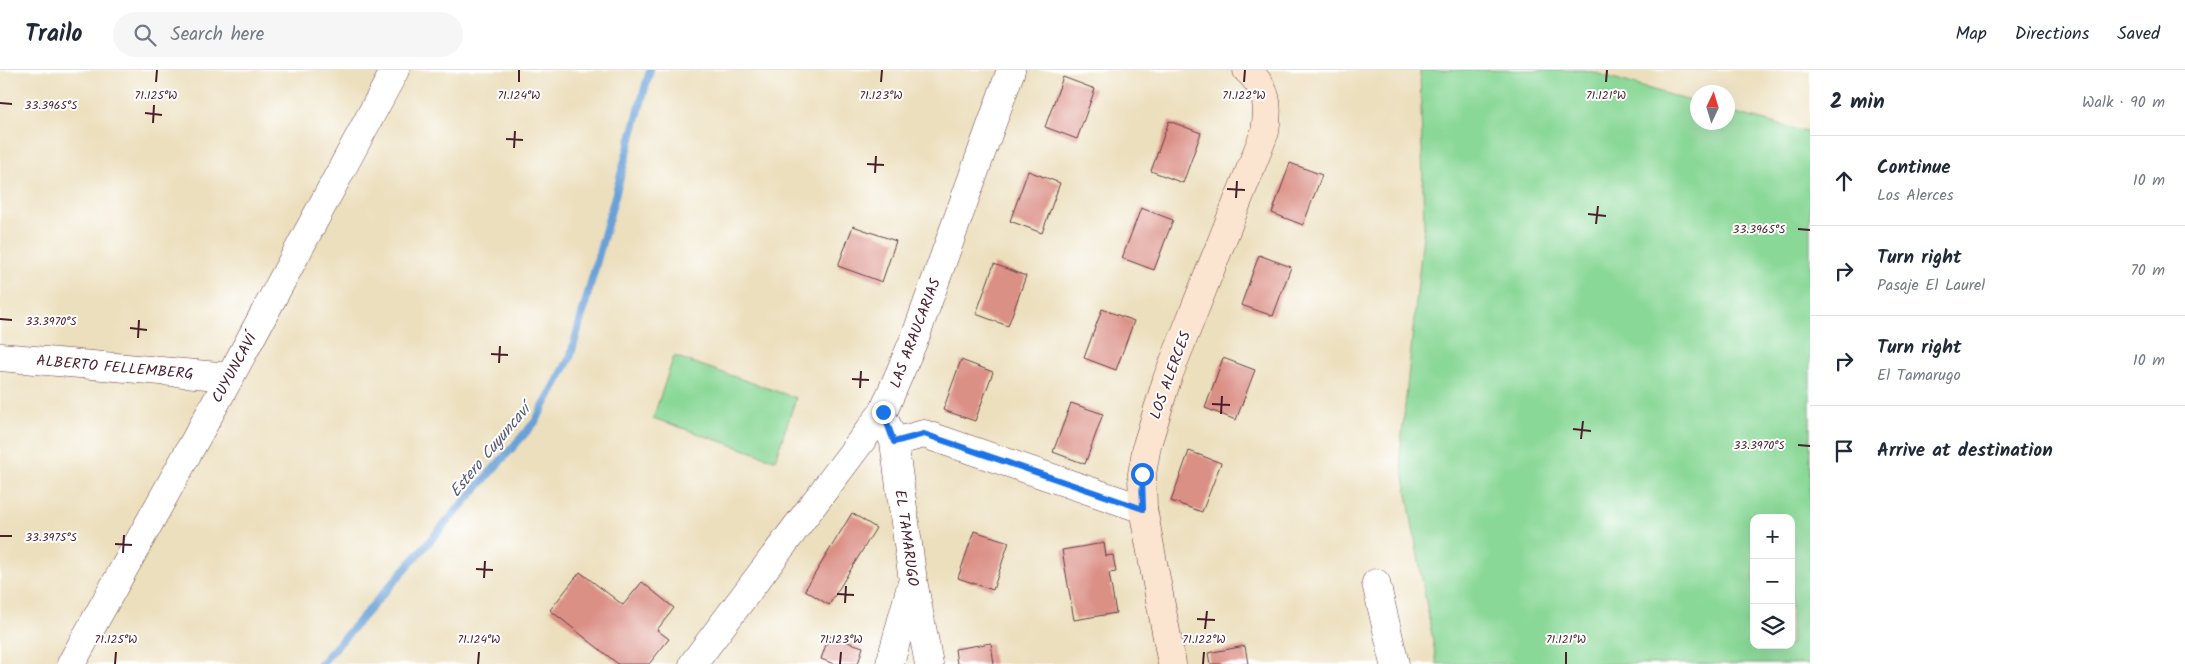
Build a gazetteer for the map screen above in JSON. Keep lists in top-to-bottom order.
{
  "streets": {
    "street": [
      "LAS ARAUCARIAS",
      "ALBERTO FELLEMBERG",
      "CUYUNCAVÍ",
      "LOS ALERCES",
      "EL TAMARUGO"
    ]
  },
  "crossings": [
    ["LAS ARAUCARIAS", "EL TAMARUGO"],
    ["ALBERTO FELLEMBERG", "CUYUNCAVÍ"]
  ],
  "water": ["Estero Cuyuncaví"],
  "north": "top",
  "page": {
    "header": "Trailo",
    "search": "Search here",
    "nav": ["Map", "Directions", "Saved"],
    "heading": ["2 min", "Walk · 90 m"],
    "list": [
      ["Continue", "Los Alerces", "10 m"],
      ["Turn right", "Pasaje El Laurel", "70 m"],
      ["Turn right", "El Tamarugo", "10 m"],
      "Arrive at destination"
    ],
    "map_buttons": ["+", "−"]
  },
  "coordinates": [
    "71.125°W",
    "71.124°W",
    "71.123°W",
    "71.122°W",
    "71.121°W",
    "33.3965°S",
    "33.3970°S",
    "33.3975°S"
  ]
}
